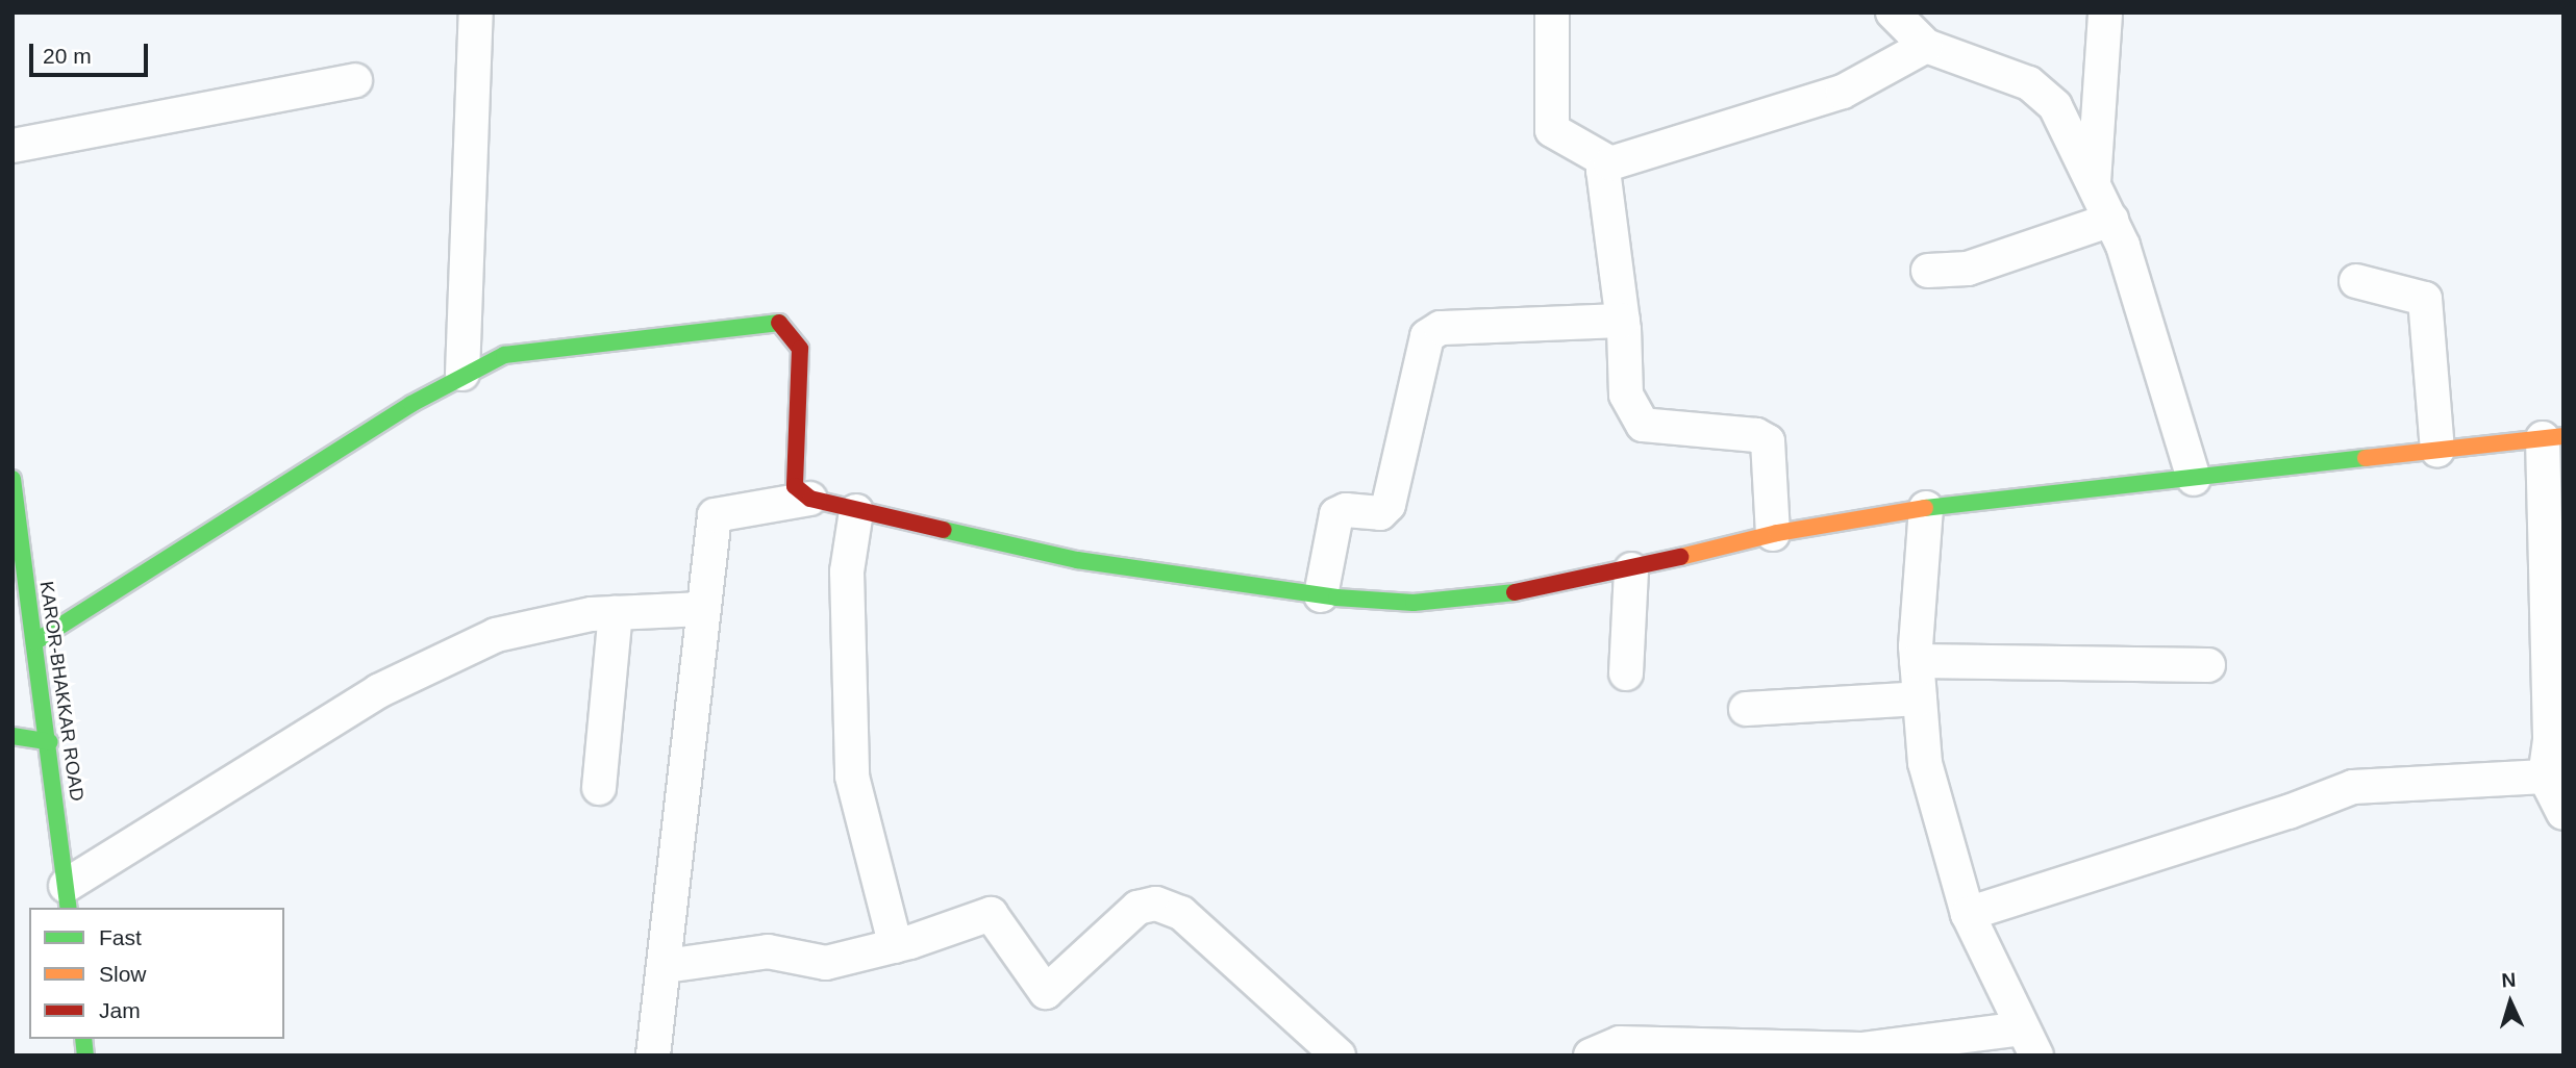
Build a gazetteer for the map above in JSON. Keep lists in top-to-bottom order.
{
  "streets": {
    "street": ["KAROR-BHAKKAR ROAD"]
  },
  "legend": ["Fast", "Slow", "Jam"],
  "scale_bar": "20 m",
  "north": "top"
}
